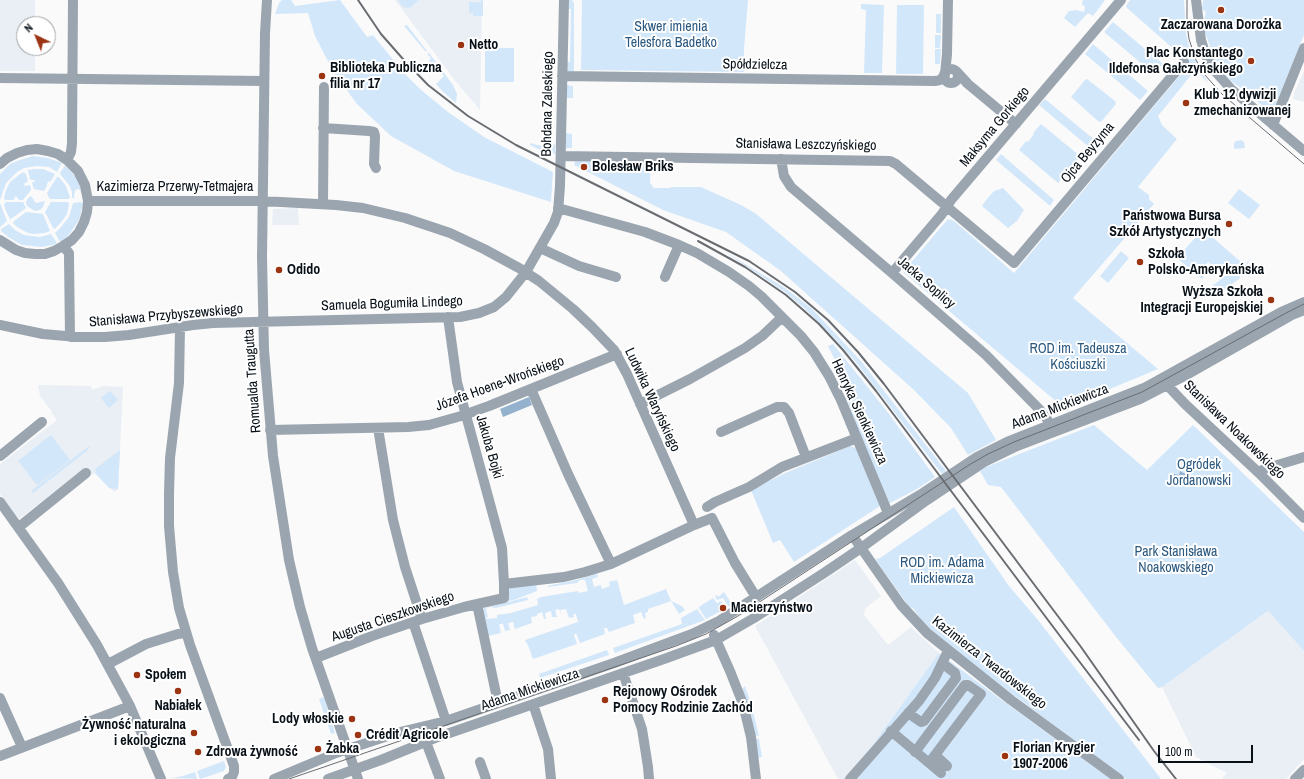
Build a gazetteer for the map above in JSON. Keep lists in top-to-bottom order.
{
  "streets": {
    "street": [
      "Spółdzielcza",
      "Bohdana Zaleskiego",
      "Maksyma Gorkiego",
      "Stanisława Leszczyńskiego",
      "Ojca Beyzyma",
      "Kazimierza Przerwy-Tetmajera",
      "Jacka Soplicy",
      "Samuela Bogumiła Lindego",
      "Stanisława Przybyszewskiego",
      "Romualda Traugutta",
      "Józefa Hoene-Wrońskiego",
      "Ludwika Waryńskiego",
      "Adama Mickiewicza",
      "Henryka Sienkiewicza",
      "Stanisława Noakowskiego",
      "Jakuba Bojki",
      "Augusta Cieszkowskiego",
      "Kazimierza Twardowskiego"
    ]
  },
  "crossings": [
    ["Spółdzielcza", "Bohdana Zaleskiego"],
    ["Bohdana Zaleskiego", "Stanisława Leszczyńskiego"],
    ["Bohdana Zaleskiego", "Samuela Bogumiła Lindego"],
    ["Bohdana Zaleskiego", "Henryka Sienkiewicza"],
    ["Maksyma Gorkiego", "Stanisława Leszczyńskiego"],
    ["Maksyma Gorkiego", "Jacka Soplicy"],
    ["Stanisława Leszczyńskiego", "Ojca Beyzyma"],
    ["Stanisława Leszczyńskiego", "Jacka Soplicy"],
    ["Kazimierza Przerwy-Tetmajera", "Romualda Traugutta"],
    ["Kazimierza Przerwy-Tetmajera", "Ludwika Waryńskiego"],
    ["Jacka Soplicy", "Adama Mickiewicza"],
    ["Samuela Bogumiła Lindego", "Stanisława Przybyszewskiego"],
    ["Samuela Bogumiła Lindego", "Romualda Traugutta"],
    ["Samuela Bogumiła Lindego", "Ludwika Waryńskiego"],
    ["Samuela Bogumiła Lindego", "Henryka Sienkiewicza"],
    ["Samuela Bogumiła Lindego", "Jakuba Bojki"],
    ["Stanisława Przybyszewskiego", "Romualda Traugutta"],
    ["Romualda Traugutta", "Józefa Hoene-Wrońskiego"],
    ["Romualda Traugutta", "Ludwika Waryńskiego"],
    ["Romualda Traugutta", "Adama Mickiewicza"],
    ["Romualda Traugutta", "Augusta Cieszkowskiego"],
    ["Józefa Hoene-Wrońskiego", "Ludwika Waryńskiego"],
    ["Józefa Hoene-Wrońskiego", "Jakuba Bojki"],
    ["Adama Mickiewicza", "Henryka Sienkiewicza"],
    ["Adama Mickiewicza", "Stanisława Noakowskiego"],
    ["Adama Mickiewicza", "Kazimierza Twardowskiego"],
    ["Jakuba Bojki", "Augusta Cieszkowskiego"]
  ],
  "parks": [
    "Skwer imienia Telesfora Badetko",
    "ROD im. Tadeusza Kościuszki",
    "Ogródek Jordanowski",
    "Park Stanisława Noakowskiego",
    "ROD im. Adama Mickiewicza"
  ],
  "places": [
    "Zaczarowana Dorożka",
    "Netto",
    "Plac Konstantego Ildefonsa Gałczyńskiego",
    "Biblioteka Publiczna filia nr 17",
    "Klub 12 dywizji zmechanizowanej",
    "Bolesław Briks",
    "Państwowa Bursa Szkół Artystycznych",
    "Szkoła Polsko-Amerykańska",
    "Odido",
    "Wyższa Szkoła Integracji Europejskiej",
    "Macierzyństwo",
    "Społem",
    "Nabiałek",
    "Rejonowy Ośrodek Pomocy Rodzinie Zachód",
    "Lody włoskie",
    "Żywność naturalna i ekologiczna",
    "Crédit Agricole",
    "Żabka",
    "Zdrowa żywność",
    "Florian Krygier 1907-2006"
  ],
  "scale_bar": "100 m",
  "north": "top left"
}
